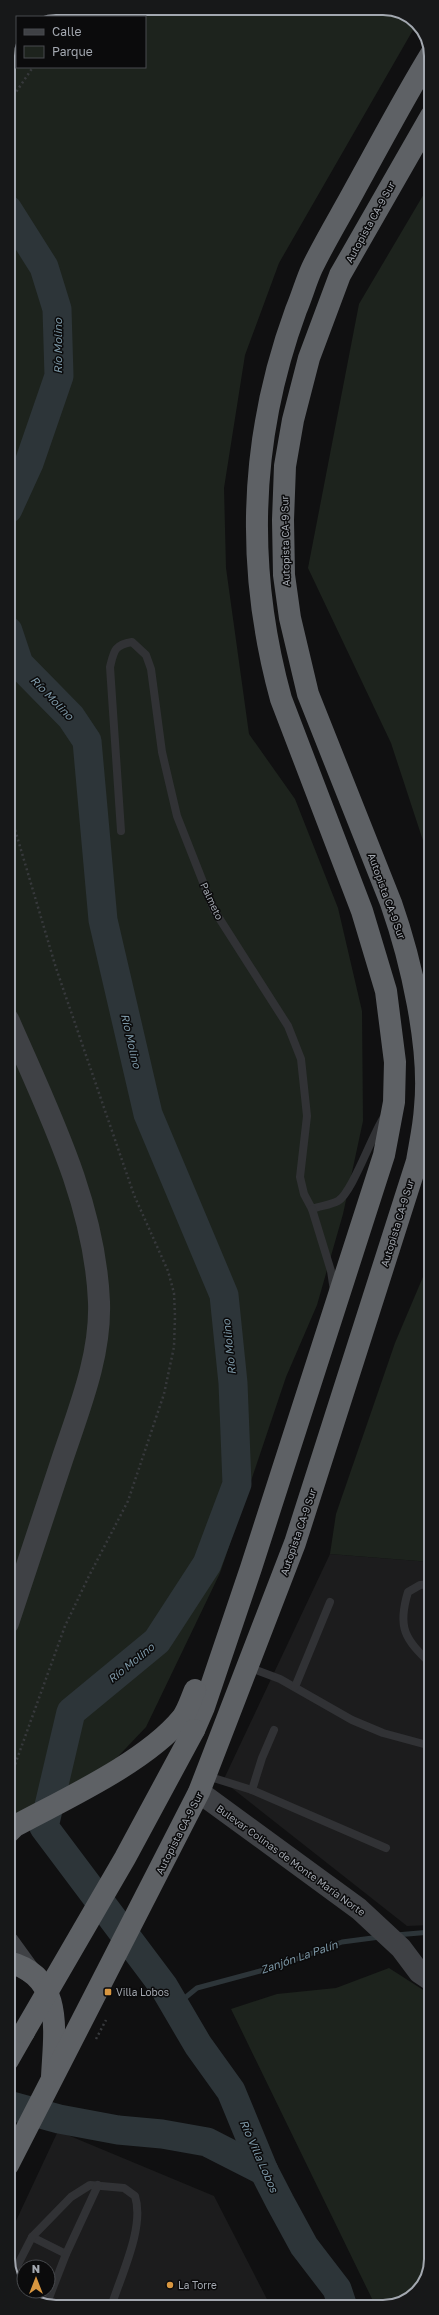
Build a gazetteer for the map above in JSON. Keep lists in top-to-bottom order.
{
  "streets": {
    "highway": ["Autopista CA-9 Sur"],
    "main road": ["Bulevar Colinas de Monte María Norte"],
    "lane": ["Palmeto"]
  },
  "crossings": [
    ["Autopista CA-9 Sur", "Bulevar Colinas de Monte María Norte"]
  ],
  "water": ["Río Molino", "Zanjón La Palín", "Río Villa Lobos"],
  "places": {
    "transit": ["Villa Lobos"],
    "other": ["La Torre"]
  },
  "legend": ["Calle", "Parque"],
  "north": "top"
}
